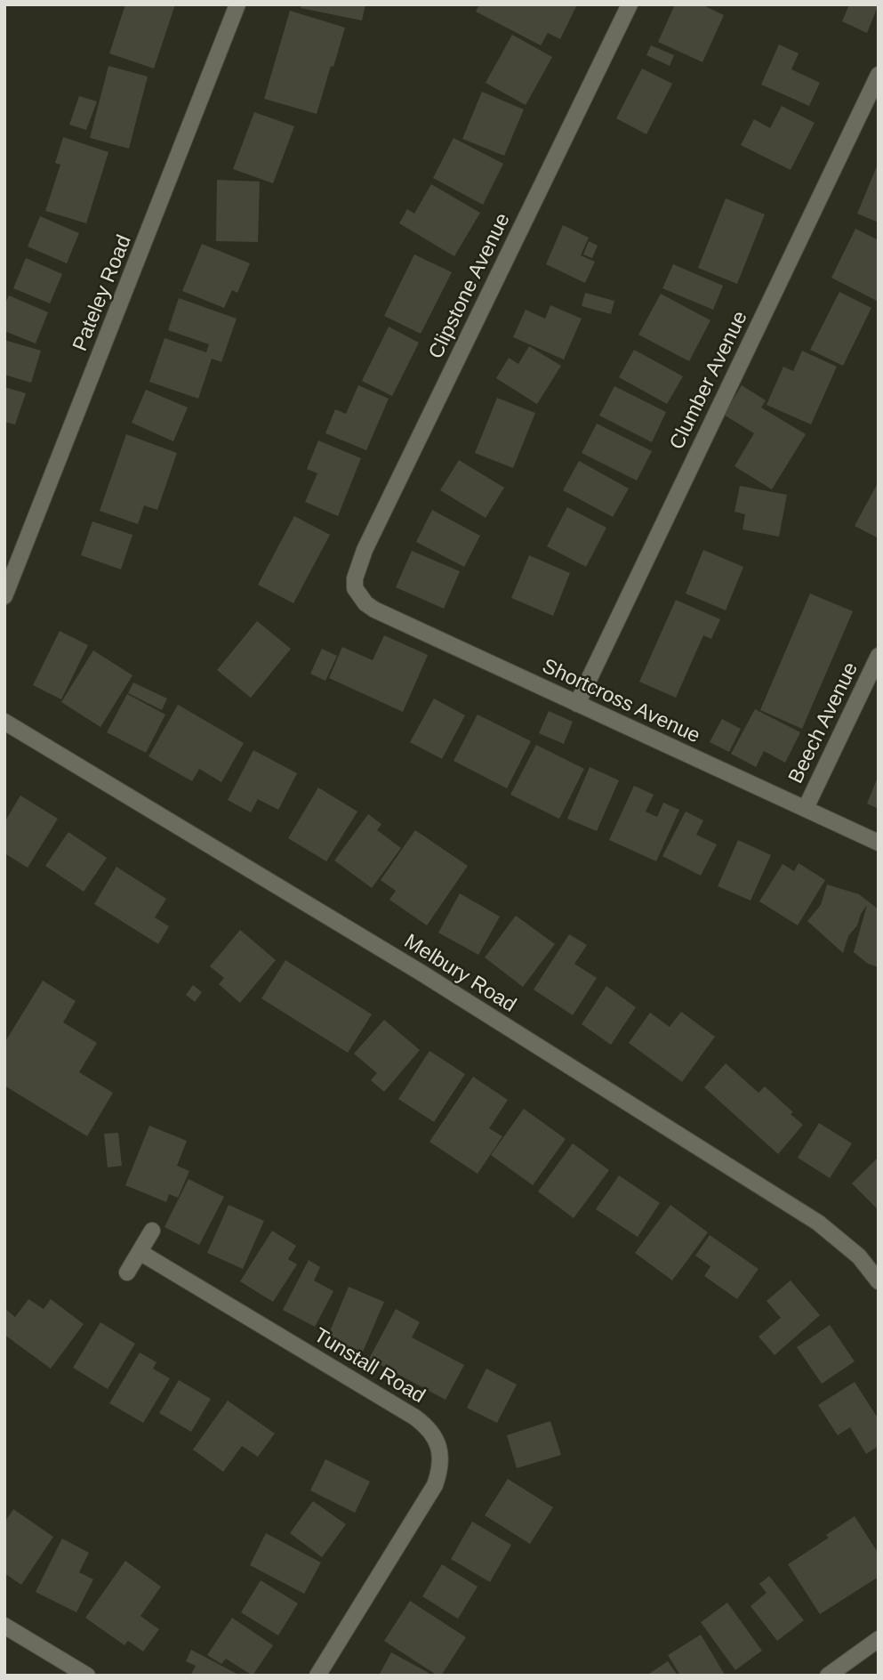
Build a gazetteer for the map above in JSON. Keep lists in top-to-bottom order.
{
  "streets": {
    "street": [
      "Clipstone Avenue",
      "Pateley Road",
      "Clumber Avenue",
      "Shortcross Avenue",
      "Beech Avenue",
      "Melbury Road",
      "Tunstall Road"
    ]
  },
  "crossings": [
    ["Clipstone Avenue", "Shortcross Avenue"],
    ["Clumber Avenue", "Shortcross Avenue"],
    ["Shortcross Avenue", "Beech Avenue"]
  ]
}
